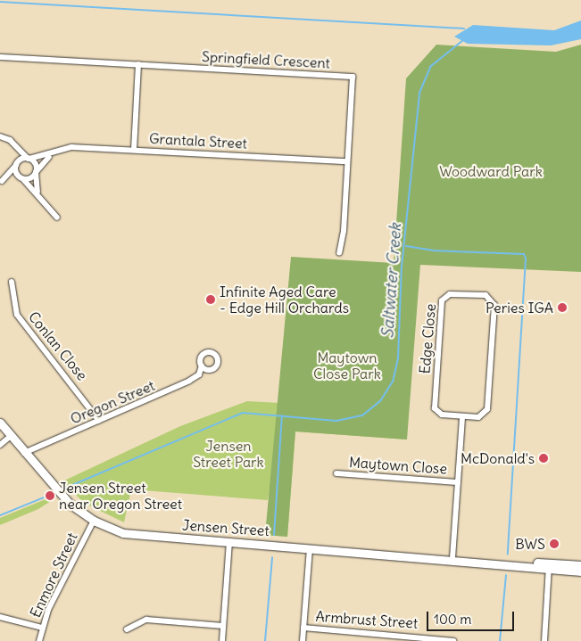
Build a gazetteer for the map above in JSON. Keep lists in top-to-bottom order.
{
  "streets": {
    "street": [
      "Springfield Crescent",
      "Grantala Street",
      "Edge Close",
      "Conlan Close",
      "Oregon Street",
      "Maytown Close",
      "Jensen Street",
      "Enmore Street",
      "Armbrust Street"
    ]
  },
  "crossings": [
    ["Springfield Crescent", "Grantala Street"],
    ["Conlan Close", "Oregon Street"],
    ["Oregon Street", "Jensen Street"],
    ["Jensen Street", "Enmore Street"]
  ],
  "water": ["Saltwater Creek"],
  "parks": ["Woodward Park", "Maytown Close Park", "Jensen Street Park"],
  "places": [
    "Infinite Aged Care - Edge Hill Orchards",
    "Peries IGA",
    "McDonald's",
    "Jensen Street near Oregon Street",
    "BWS"
  ],
  "scale_bar": "100 m"
}
